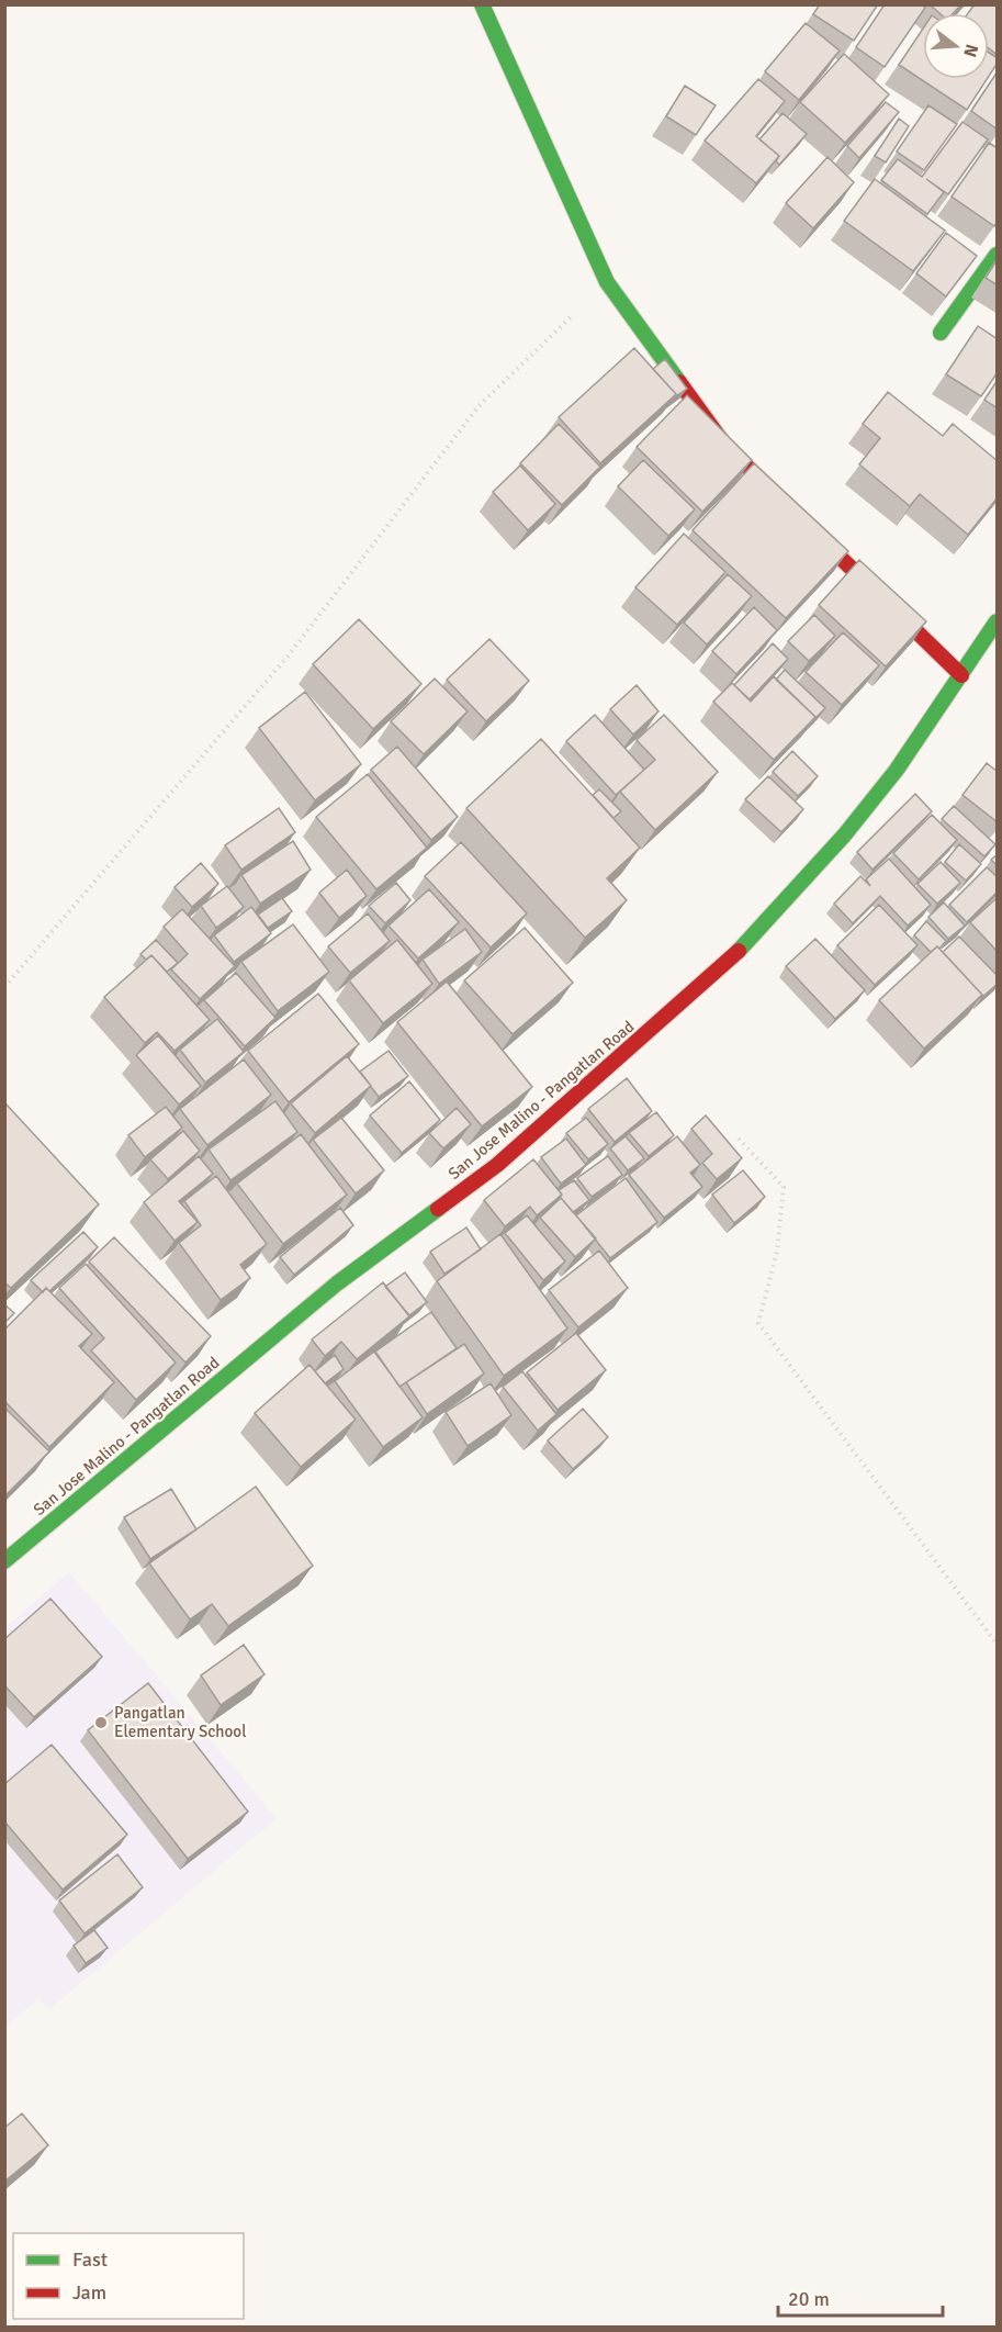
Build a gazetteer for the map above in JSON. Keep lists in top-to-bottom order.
{
  "streets": {
    "street": ["San Jose Malino - Pangatlan Road"]
  },
  "places": ["Pangatlan Elementary School"],
  "legend": ["Fast", "Jam"],
  "scale_bar": "20 m",
  "north": "right"
}
